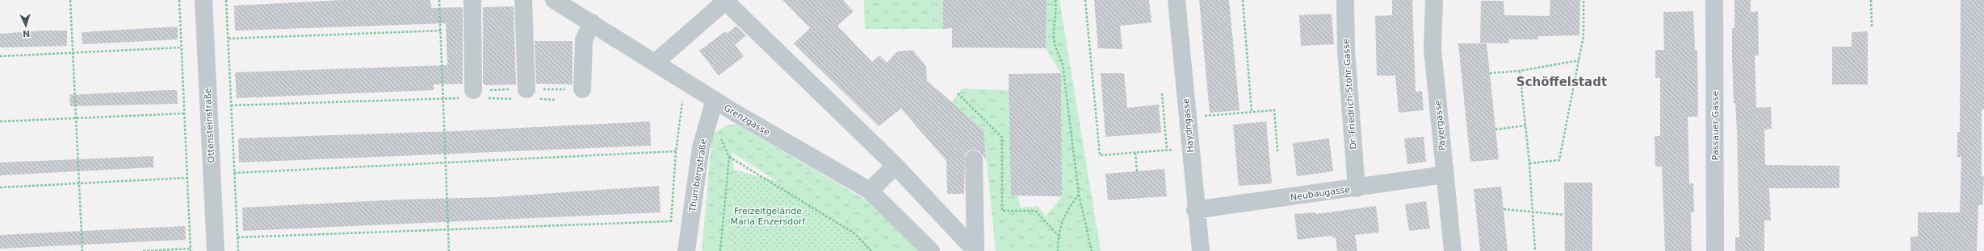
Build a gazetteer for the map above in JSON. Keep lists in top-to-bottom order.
{
  "streets": {
    "street": [
      "Dr.-Friedrich-Stöhr-Gasse",
      "Grenzgasse",
      "Ottensteinstraße",
      "Haydngasse",
      "Payergasse",
      "Passauer Gasse",
      "Thurnbergstraße",
      "Neubaugasse"
    ]
  },
  "crossings": [
    ["Dr.-Friedrich-Stöhr-Gasse", "Neubaugasse"],
    ["Grenzgasse", "Thurnbergstraße"],
    ["Haydngasse", "Neubaugasse"],
    ["Payergasse", "Neubaugasse"]
  ],
  "districts": ["Schöffelstadt"],
  "parks": ["Freizeitgelände Maria Enzersdorf"],
  "north": "bottom"
}
